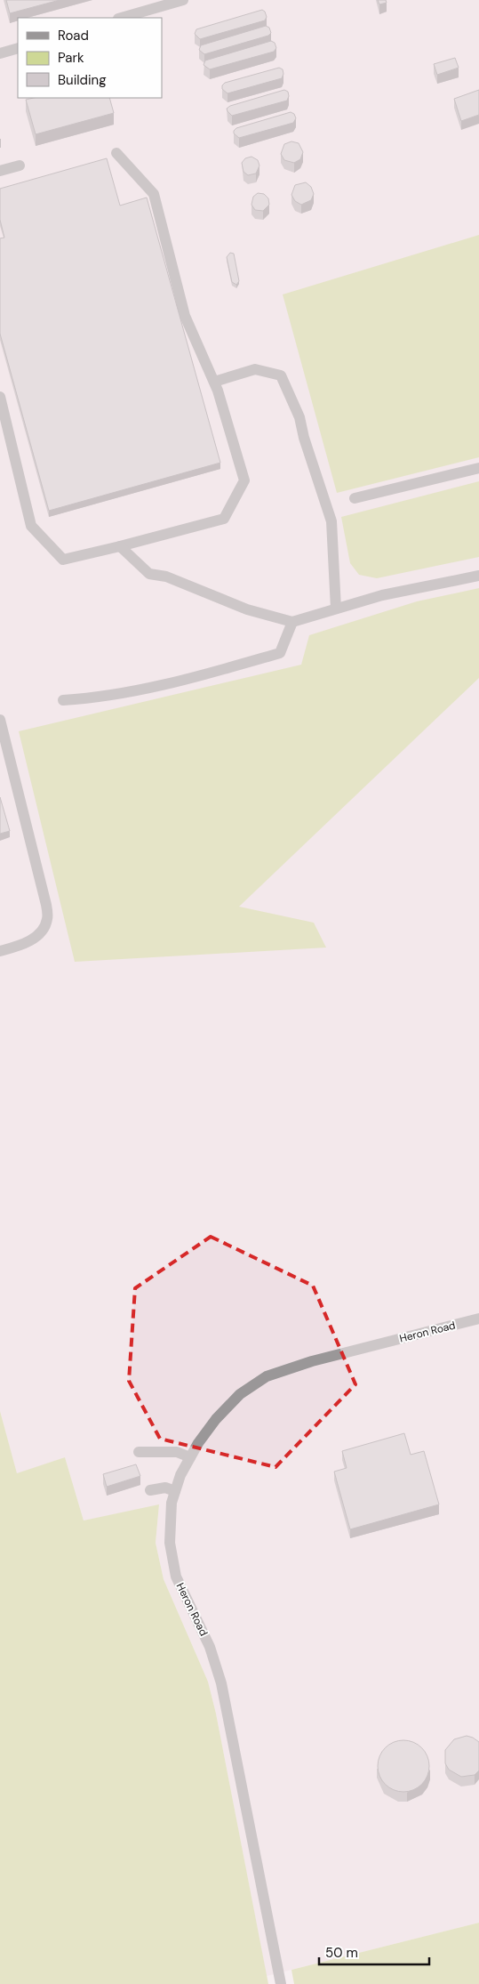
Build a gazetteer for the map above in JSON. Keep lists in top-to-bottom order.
{
  "streets": {
    "street": ["Heron Road"]
  },
  "legend": ["Road", "Park", "Building"],
  "scale_bar": "50 m"
}
